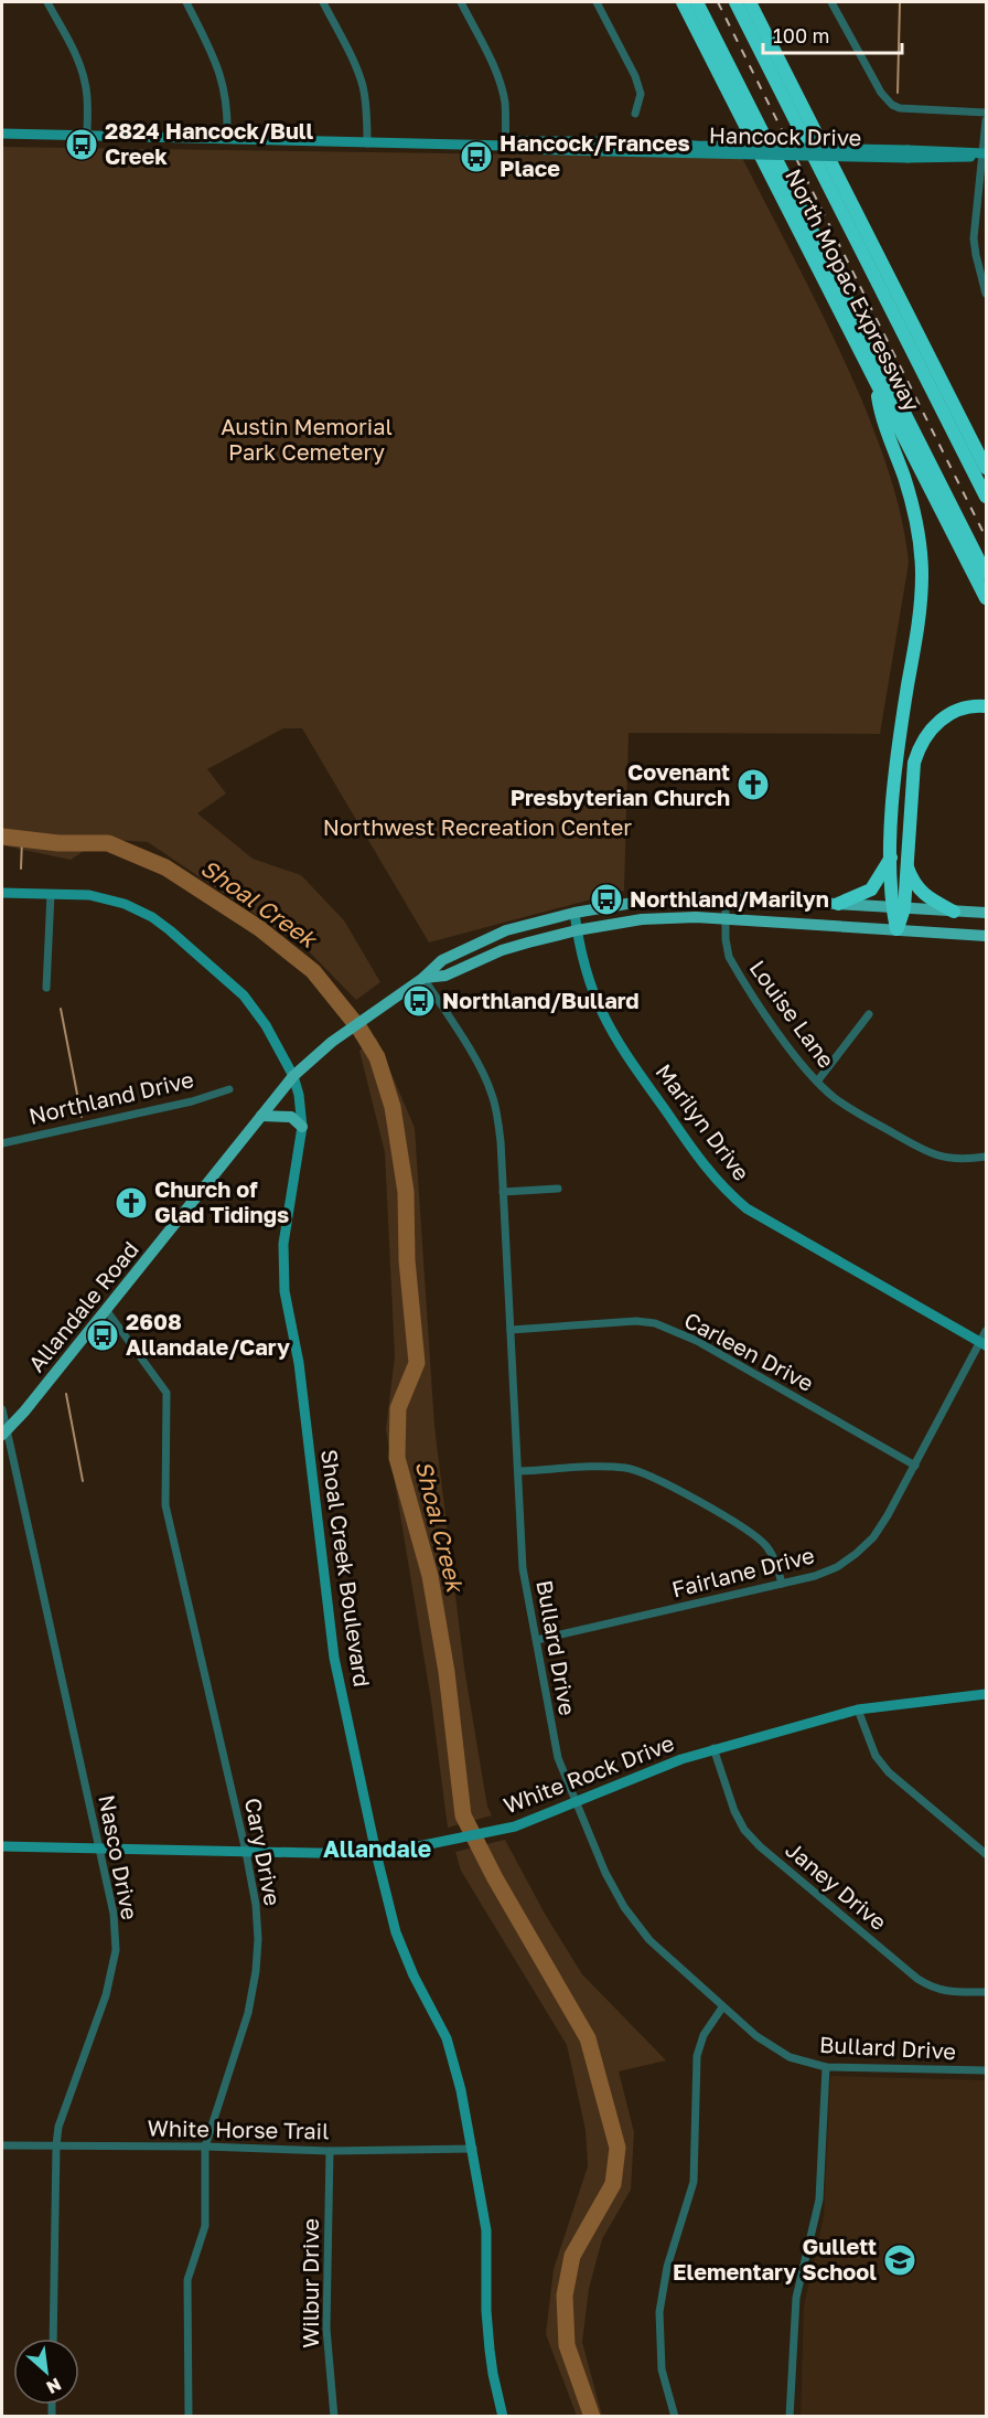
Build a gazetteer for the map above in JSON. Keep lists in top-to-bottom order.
{
  "streets": {
    "highway": ["North Mopac Expressway"],
    "main road": ["Allandale Road"],
    "street": [
      "Hancock Drive",
      "Louise Lane",
      "Northland Drive",
      "Marilyn Drive",
      "Carleen Drive",
      "Shoal Creek Boulevard",
      "Fairlane Drive",
      "Bullard Drive",
      "White Rock Drive",
      "Cary Drive",
      "Nasco Drive",
      "Janey Drive",
      "White Horse Trail",
      "Wilbur Drive"
    ]
  },
  "crossings": [
    ["Marilyn Drive", "Fairlane Drive"],
    ["Allandale Road", "Shoal Creek Boulevard"],
    ["Allandale Road", "Cary Drive"],
    ["Allandale Road", "Nasco Drive"],
    ["Carleen Drive", "Fairlane Drive"],
    ["Carleen Drive", "Bullard Drive"],
    ["Shoal Creek Boulevard", "White Rock Drive"],
    ["Shoal Creek Boulevard", "White Horse Trail"],
    ["Fairlane Drive", "Bullard Drive"],
    ["Bullard Drive", "White Rock Drive"],
    ["White Rock Drive", "Cary Drive"],
    ["White Rock Drive", "Nasco Drive"],
    ["White Rock Drive", "Janey Drive"],
    ["Cary Drive", "White Horse Trail"],
    ["Nasco Drive", "White Horse Trail"],
    ["White Horse Trail", "Wilbur Drive"]
  ],
  "districts": ["Allandale"],
  "water": ["Shoal Creek"],
  "parks": ["Austin Memorial Park Cemetery", "Northwest Recreation Center"],
  "places": {
    "bus stop": [
      "2824 Hancock/Bull Creek",
      "Hancock/Frances Place",
      "Northland/Marilyn",
      "Northland/Bullard",
      "2608 Allandale/Cary"
    ],
    "church": ["Covenant Presbyterian Church", "Church of Glad Tidings"],
    "school or university": ["Gullett Elementary School"]
  },
  "scale_bar": "100 m",
  "north": "bottom right"
}
